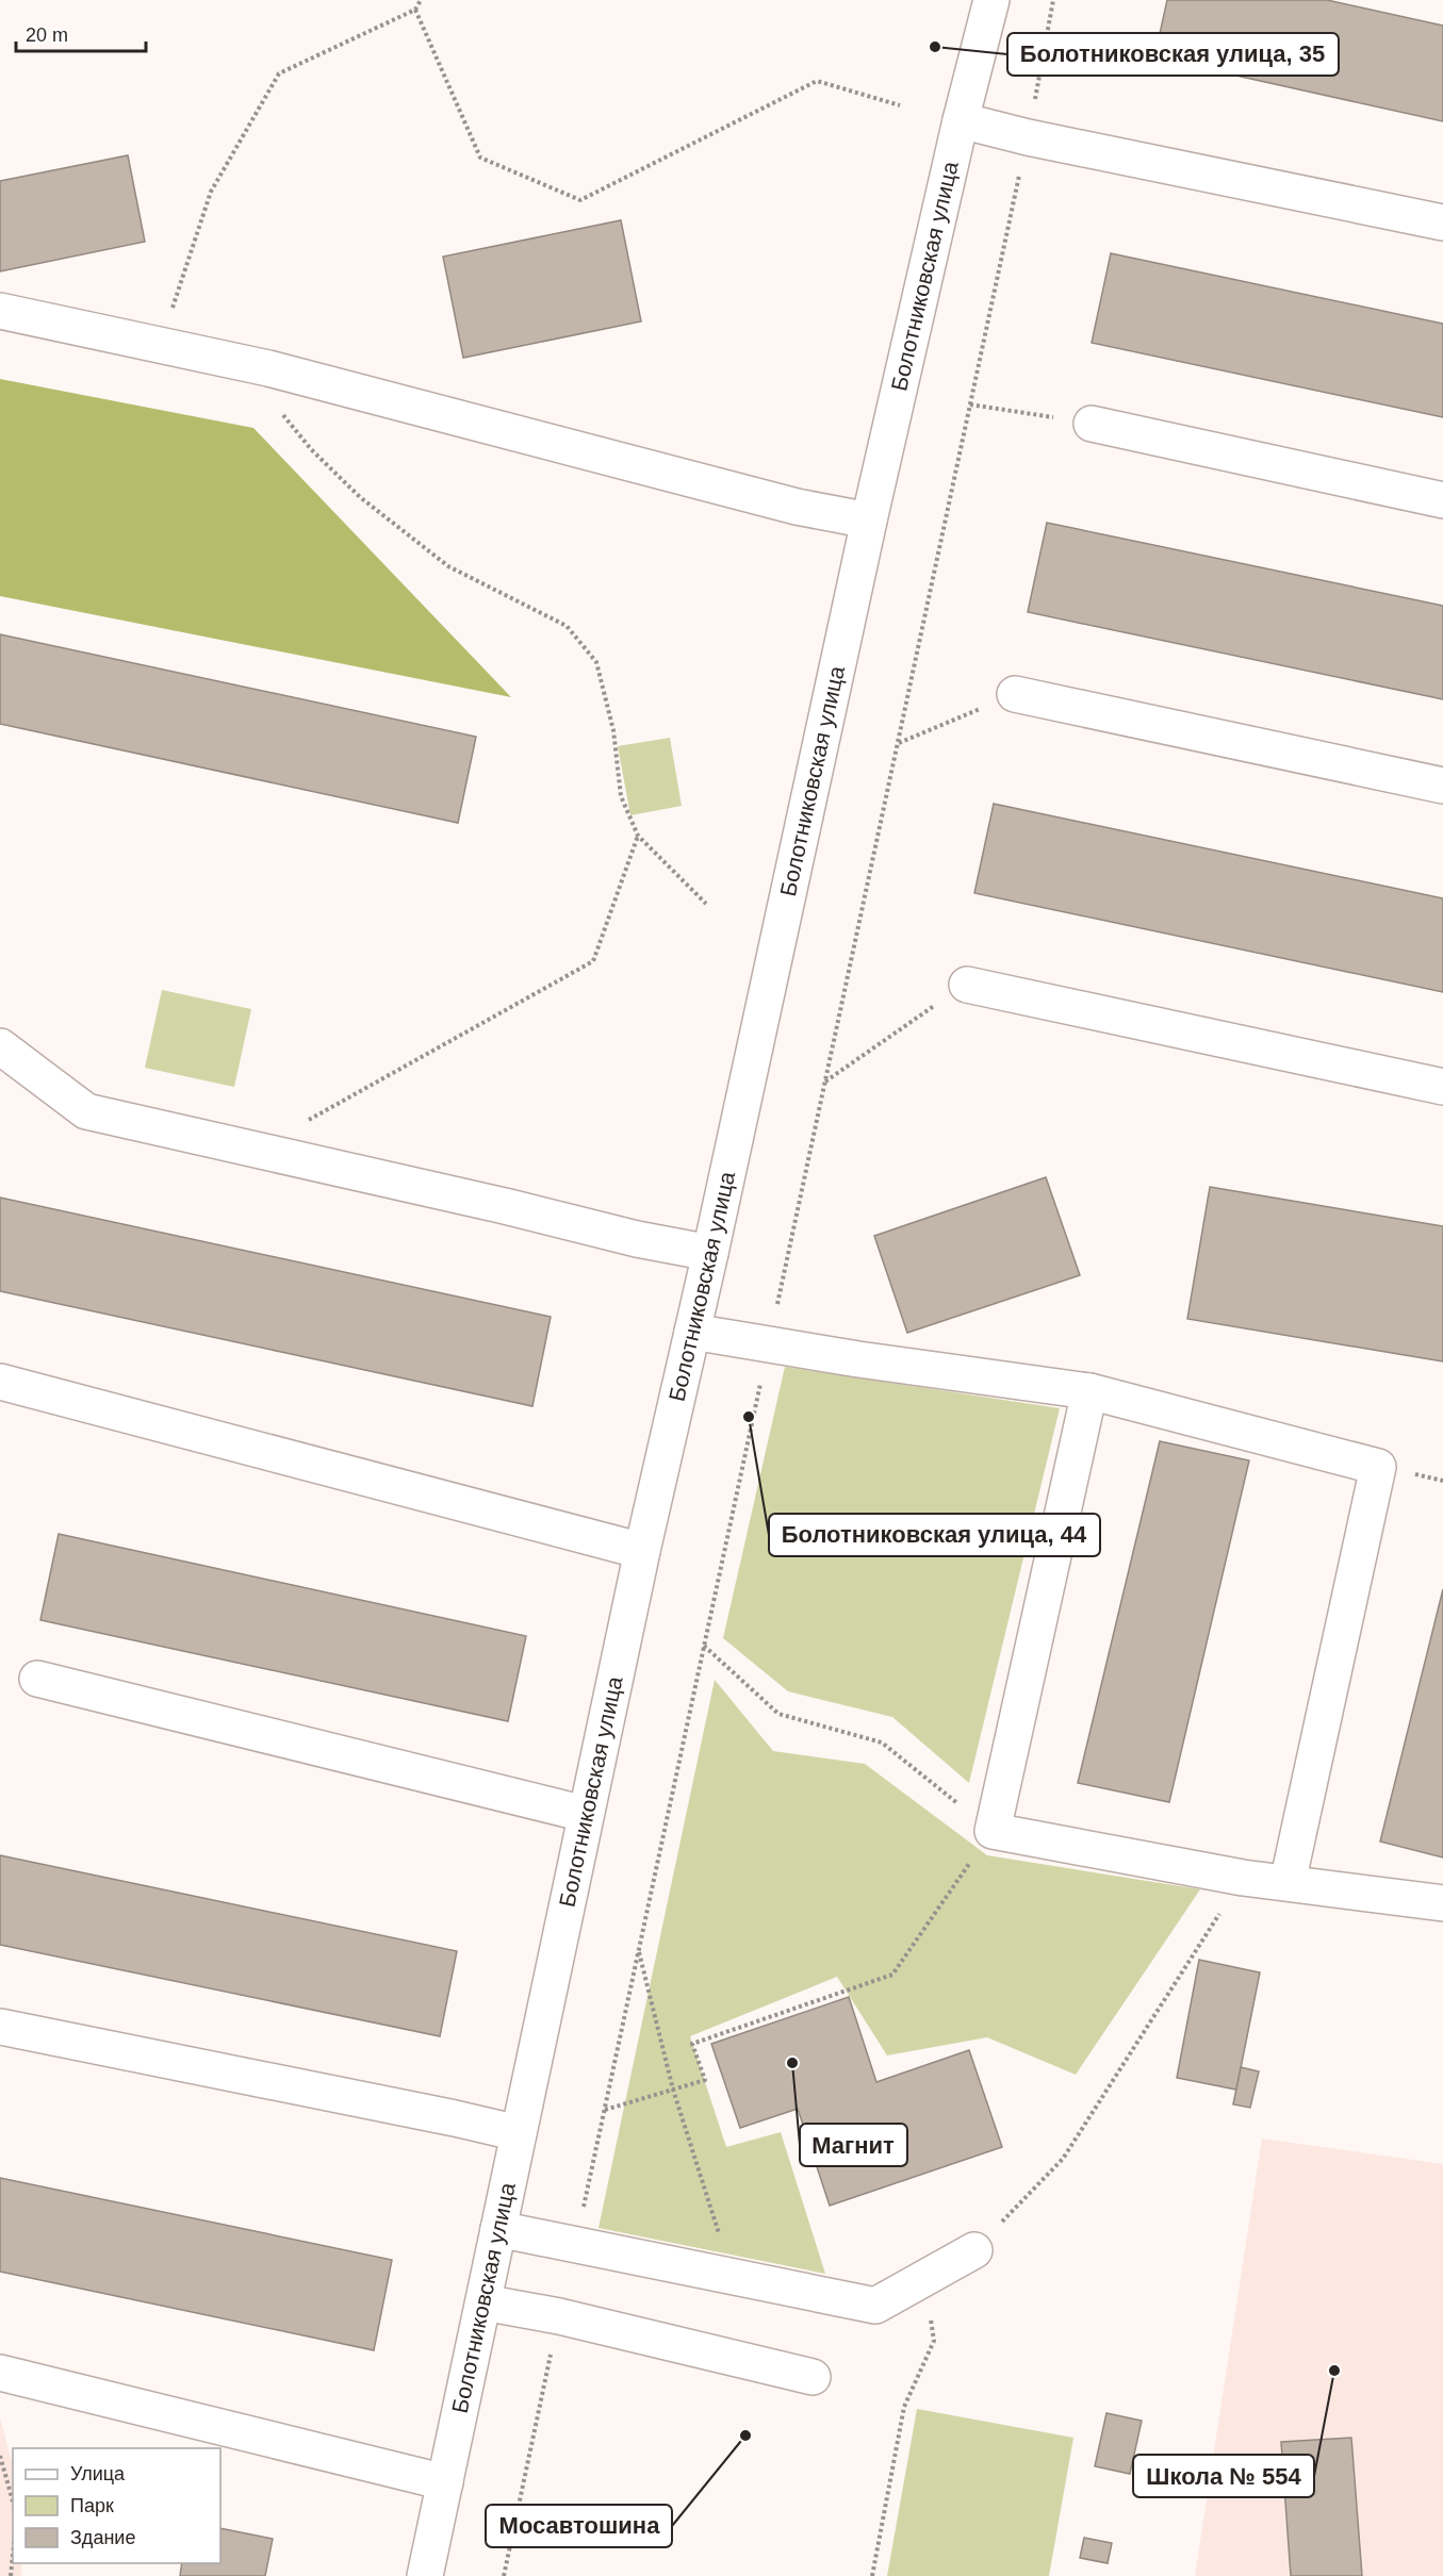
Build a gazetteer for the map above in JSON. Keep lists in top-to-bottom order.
{
  "streets": {
    "street": ["Болотниковская улица"]
  },
  "places": [
    "Болотниковская улица, 35",
    "Болотниковская улица, 44",
    "Магнит",
    "Школа № 554",
    "Мосавтошина"
  ],
  "legend": ["Улица", "Парк", "Здание"],
  "scale_bar": "20 m"
}
